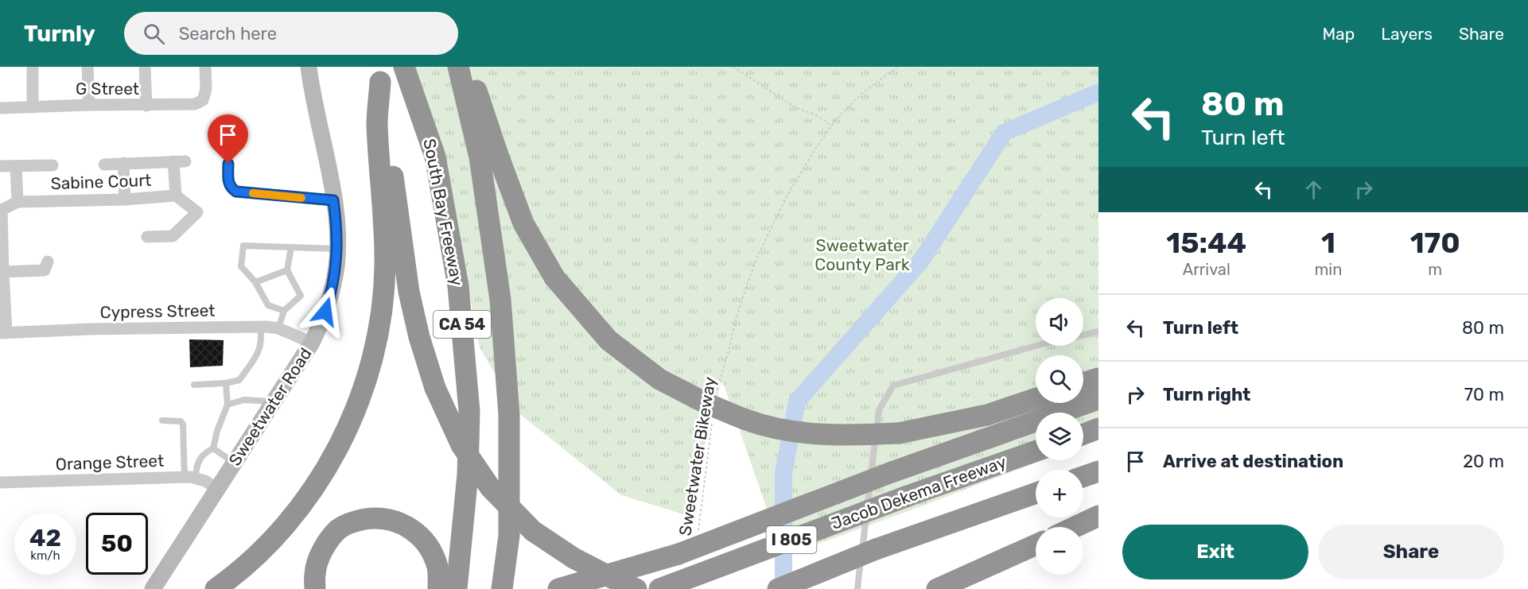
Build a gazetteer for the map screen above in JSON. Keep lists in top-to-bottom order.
{
  "streets": {
    "highway": [
      "South Bay Freeway",
      "CA 54",
      "Jacob Dekema Freeway",
      "I 805"
    ],
    "main road": ["Sweetwater Road"],
    "street": [
      "G Street",
      "Sabine Court",
      "Cypress Street",
      "Orange Street"
    ],
    "path": ["Sweetwater Bikeway"]
  },
  "crossings": [
    ["Cypress Street", "Sweetwater Road"],
    ["Sweetwater Road", "Orange Street"]
  ],
  "parks": ["Sweetwater County Park"],
  "page": {
    "header": "Turnly",
    "search": "Search here",
    "nav": ["Map", "Layers", "Share"],
    "turn": ["80 m", "Turn left"],
    "eta": [
      "15:44",
      "Arrival",
      "1",
      "min",
      "170",
      "m"
    ],
    "list": [
      {
        "name": "Turn left",
        "value": "80 m"
      },
      {
        "name": "Turn right",
        "value": "70 m"
      },
      {
        "name": "Arrive at destination",
        "value": "20 m"
      }
    ],
    "map_buttons": ["+", "−"],
    "speed": "42 km/h",
    "limit": "50",
    "buttons": ["Exit", "Share"]
  }
}
